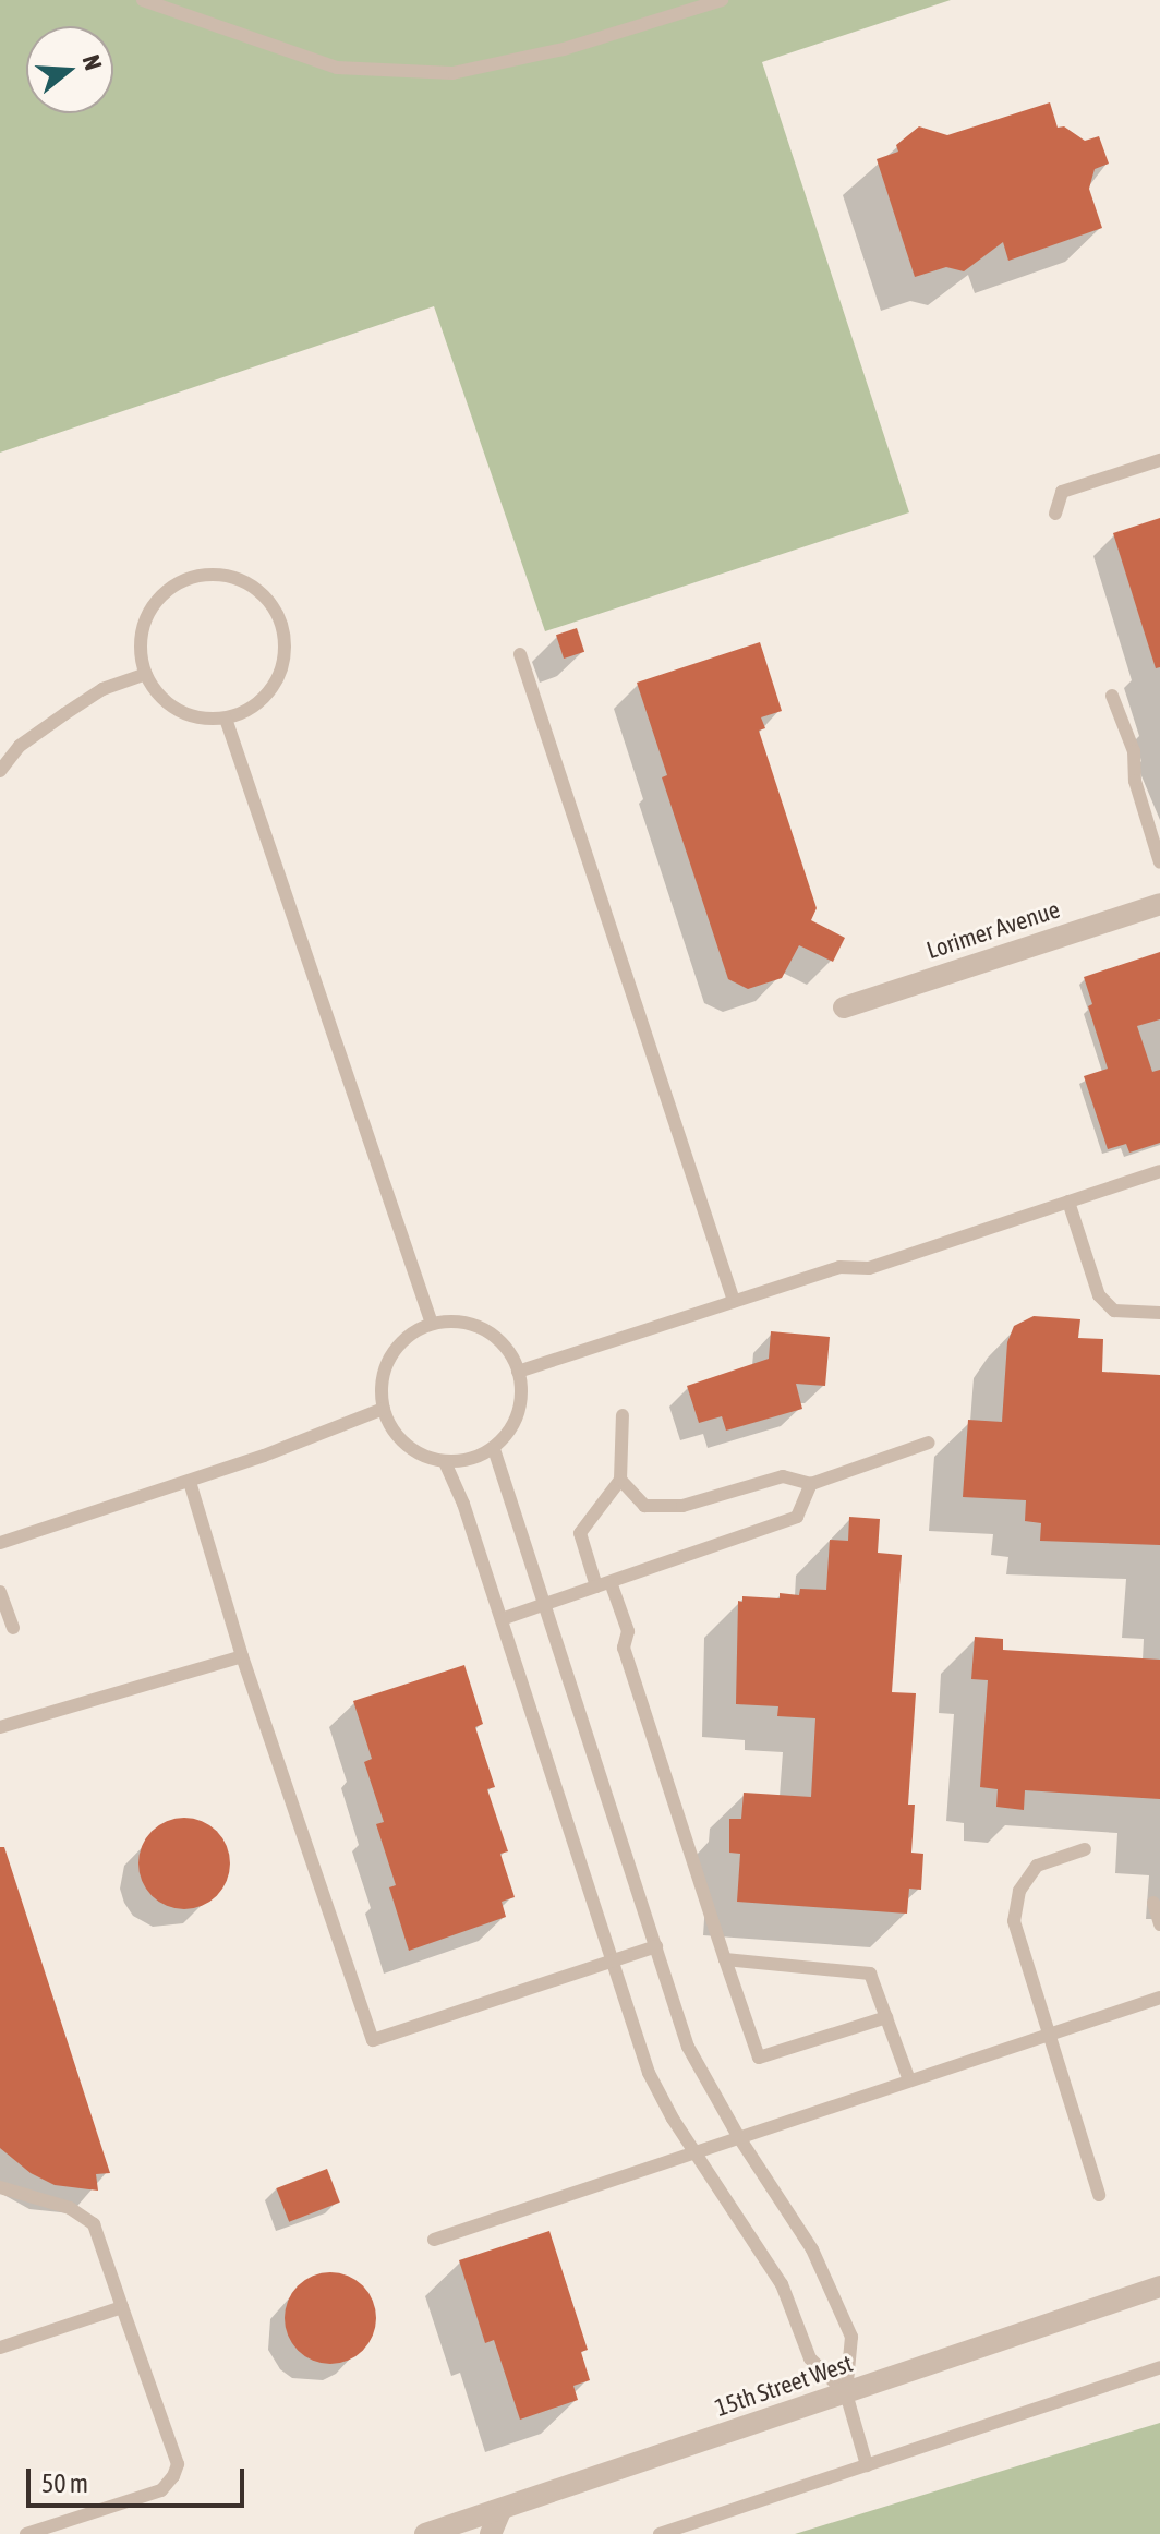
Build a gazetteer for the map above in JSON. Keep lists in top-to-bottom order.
{
  "streets": {
    "street": ["Lorimer Avenue", "15th Street West"]
  },
  "scale_bar": "50 m",
  "north": "right"
}
